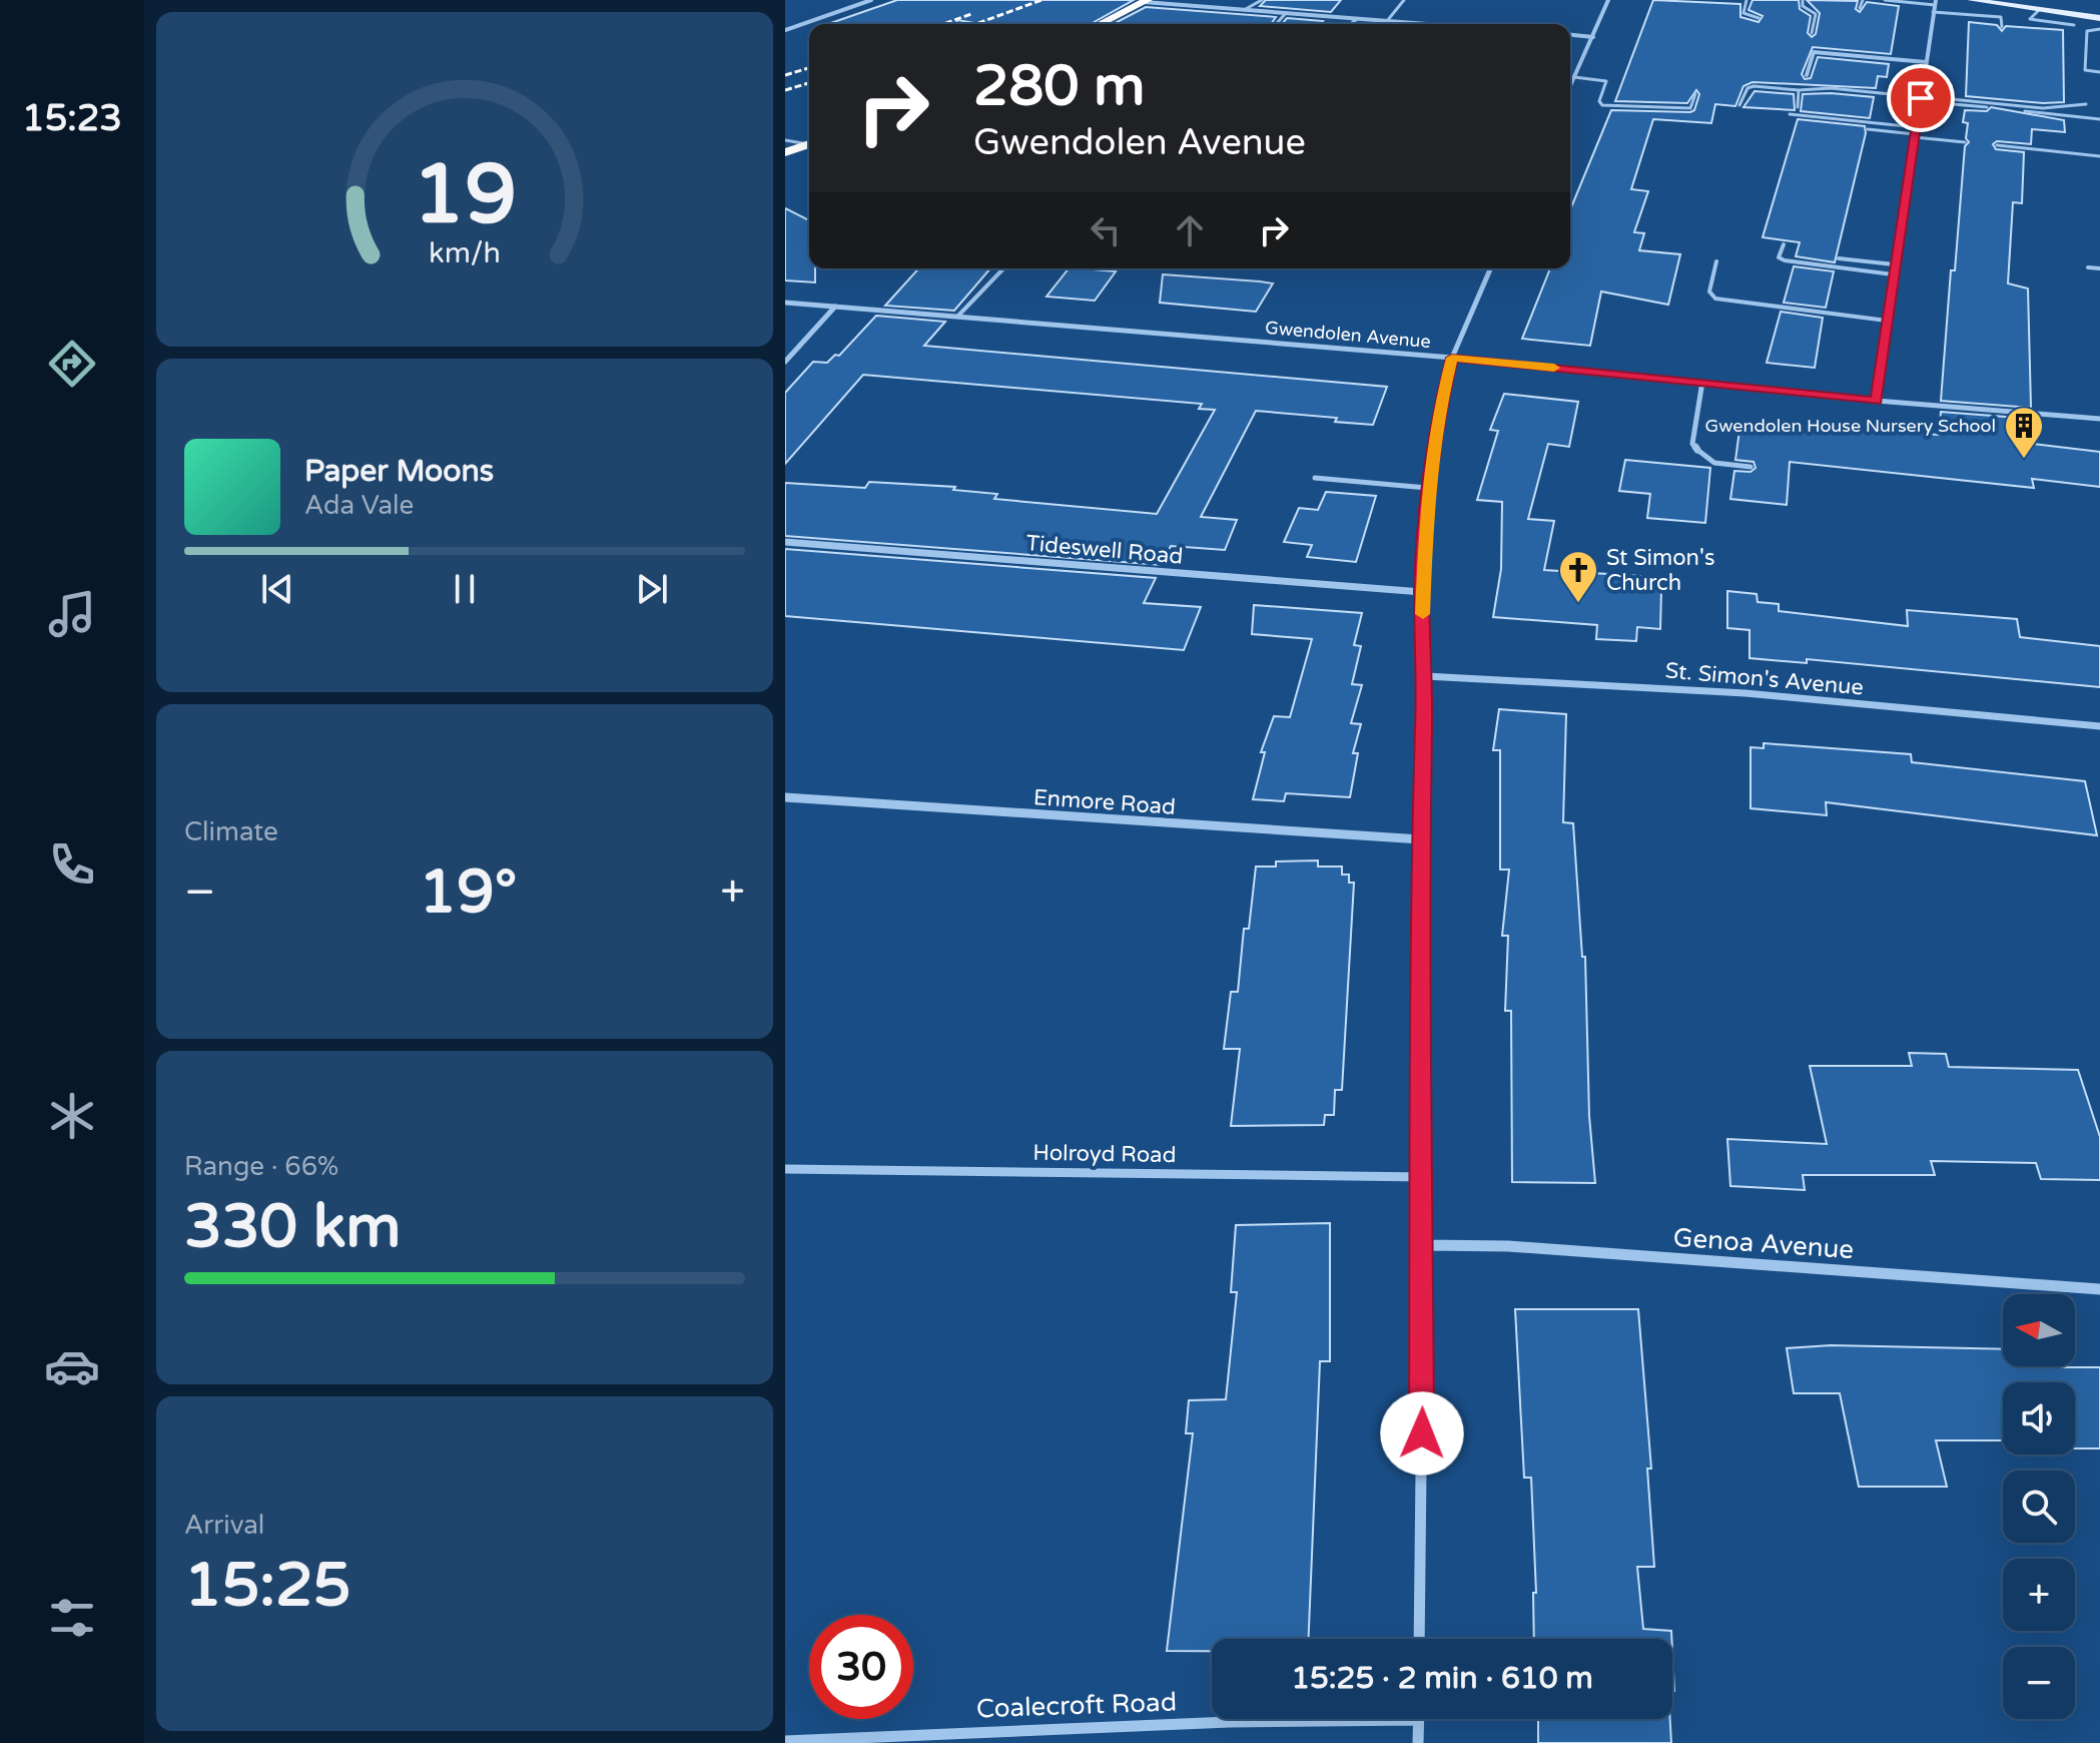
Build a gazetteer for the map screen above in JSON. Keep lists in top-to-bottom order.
{
  "streets": {
    "street": [
      "Gwendolen Avenue",
      "Tideswell Road",
      "St. Simon's Avenue",
      "Enmore Road",
      "Holroyd Road",
      "Genoa Avenue",
      "Coalecroft Road"
    ]
  },
  "places": {
    "building": ["Gwendolen House Nursery School"],
    "church": ["St Simon's Church"]
  },
  "north": "left",
  "page": {
    "tabs": "15:23",
    "turn": ["280 m", "Gwendolen Avenue"],
    "song": ["Paper Moons", "Ada Vale"],
    "tile": [
      "Climate",
      ["Range · 66%", "330 km"],
      ["Arrival", "15:25"]
    ],
    "heat": ["−", "19°", "+"],
    "map_buttons": ["+", "−"],
    "limit": "30",
    "trip": "15:25 · 2 min · 610 m",
    "gauge": ["19", "km/h"]
  }
}
